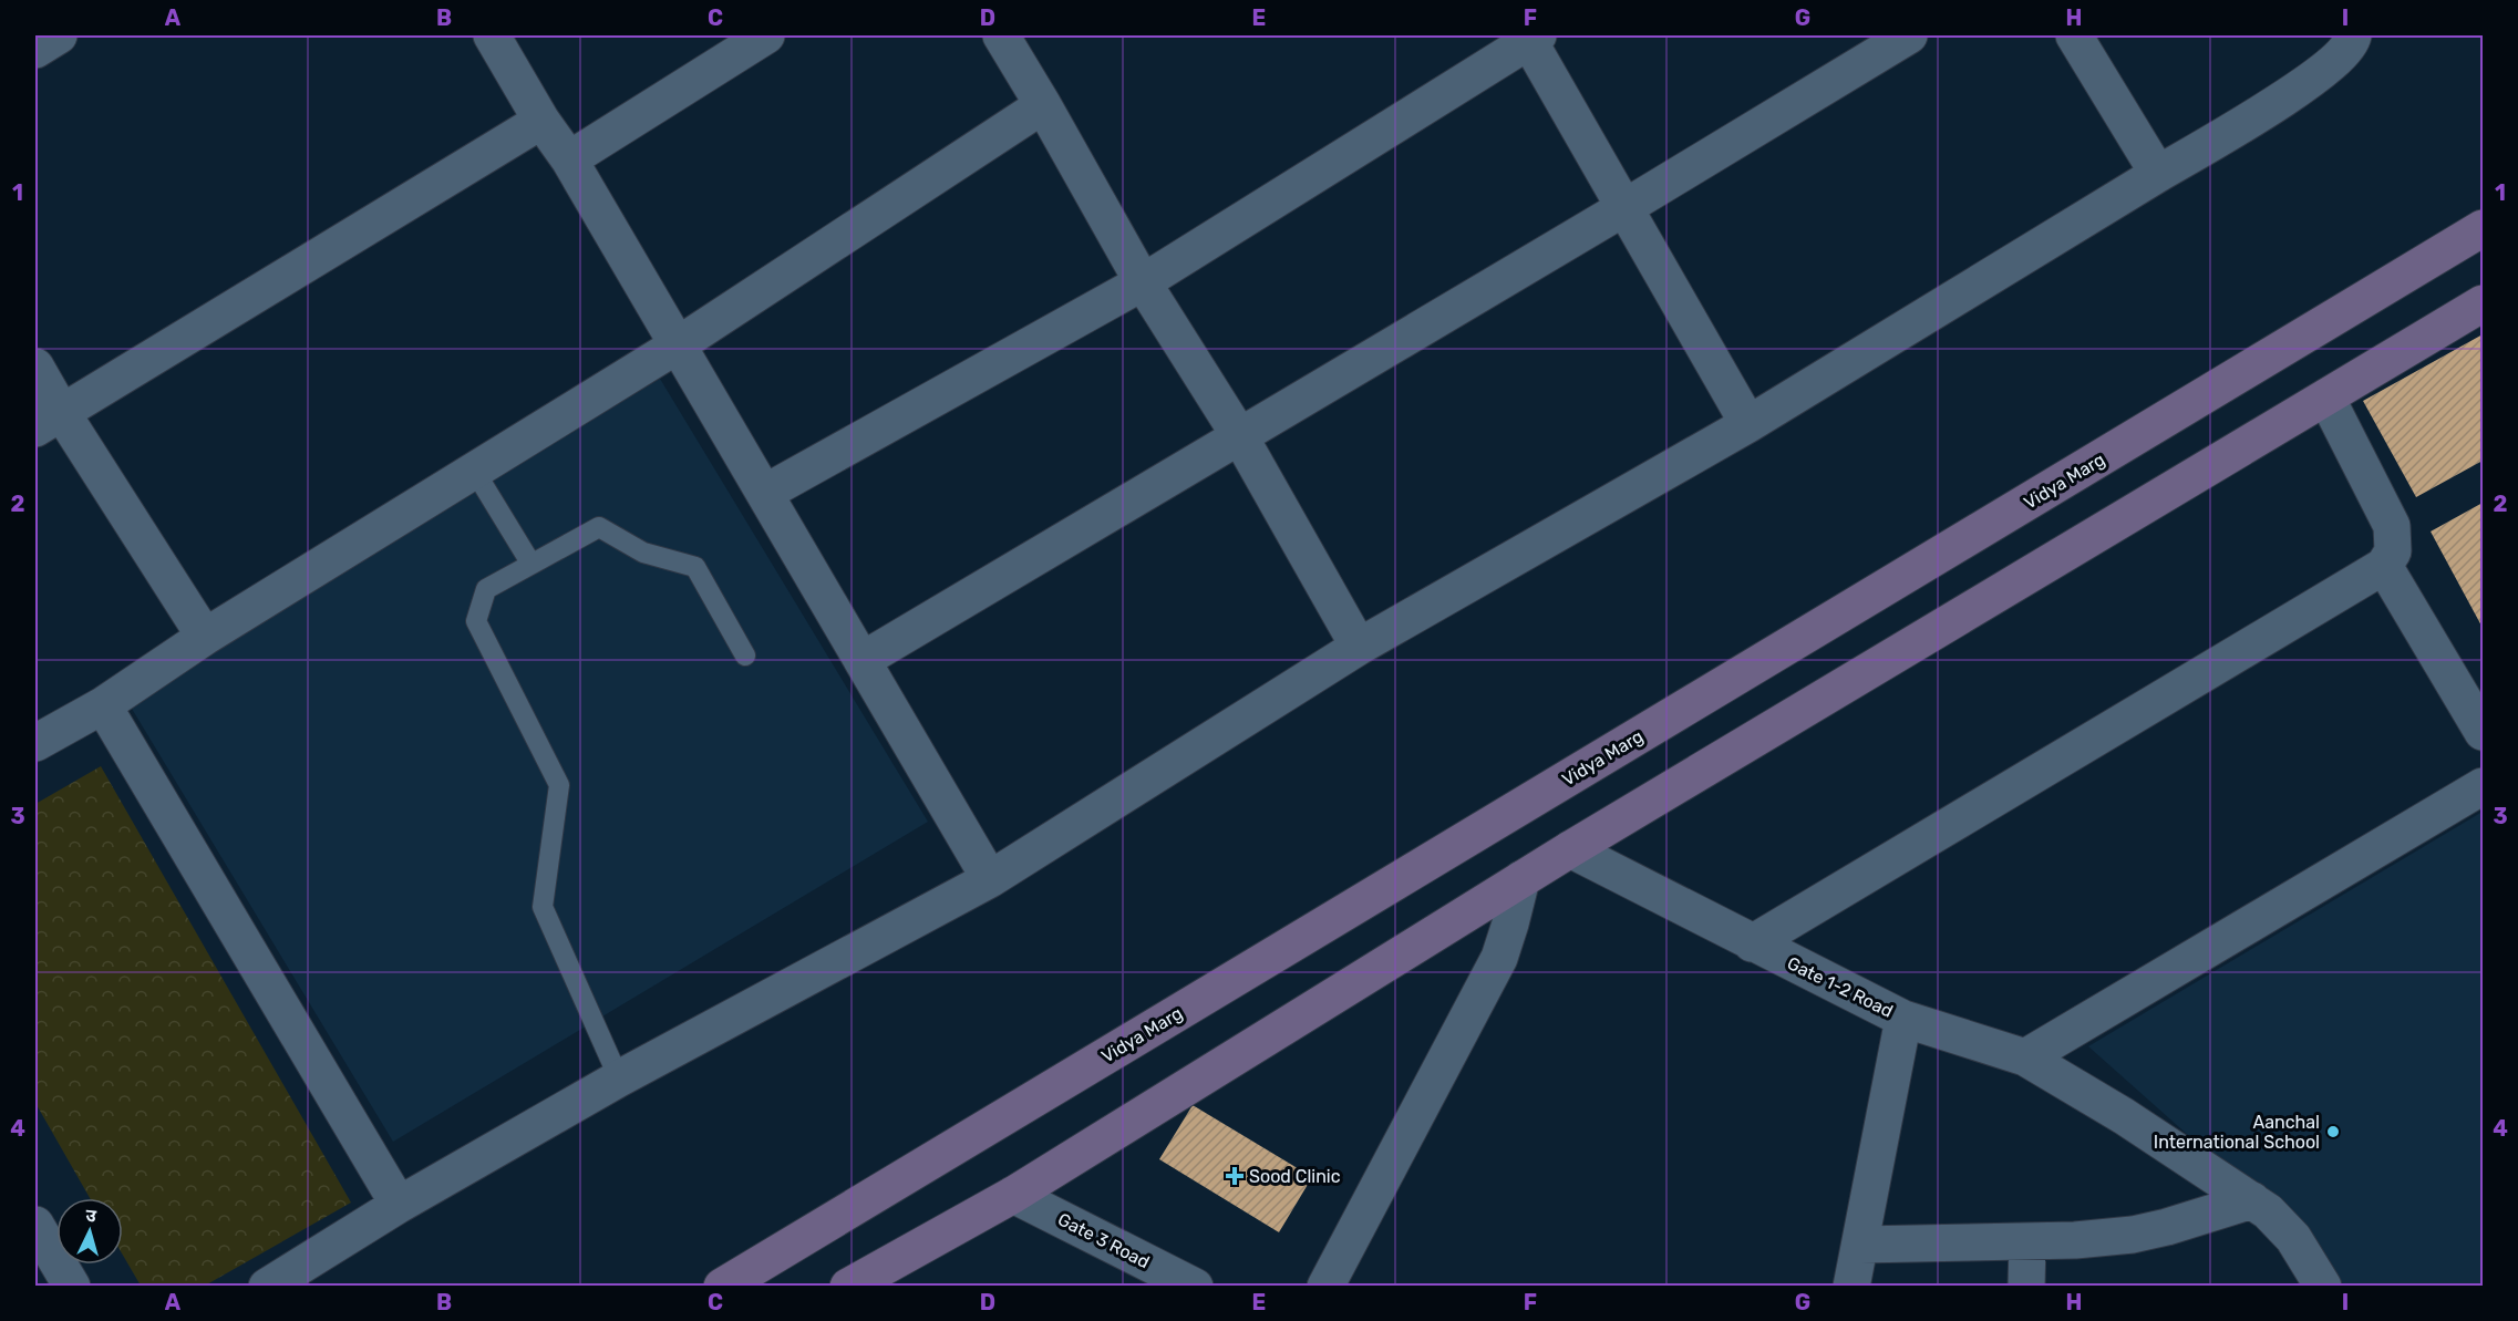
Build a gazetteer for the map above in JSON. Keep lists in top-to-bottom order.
{
  "streets": {
    "main road": ["Vidya Marg"],
    "street": ["Gate 1-2 Road", "Gate 3 Road"]
  },
  "places": {
    "other": ["Aanchal International School"],
    "health": ["Sood Clinic"]
  },
  "north": "top",
  "grid": {
    "columns": [
      "A",
      "B",
      "C",
      "D",
      "E",
      "F",
      "G",
      "H",
      "I"
    ],
    "rows": [
      "1",
      "2",
      "3",
      "4"
    ]
  }
}
